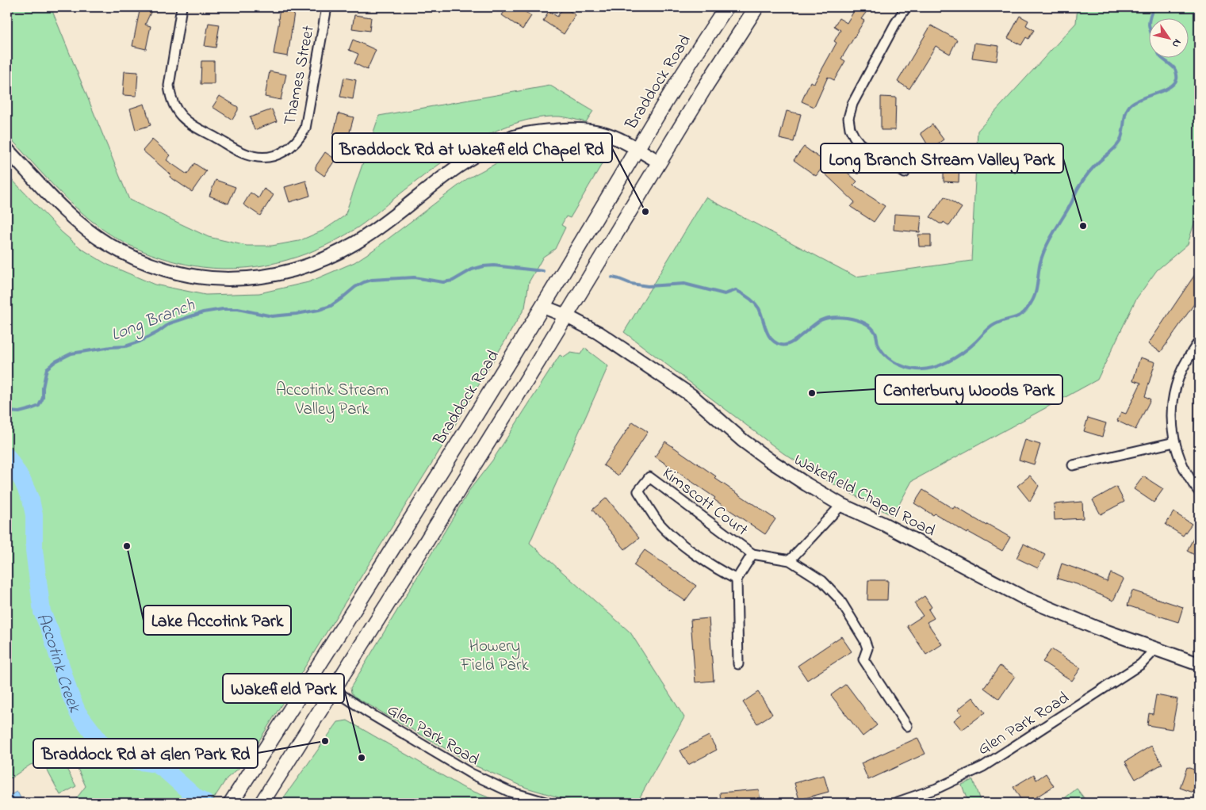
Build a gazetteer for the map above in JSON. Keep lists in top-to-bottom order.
{
  "streets": {
    "main road": ["Braddock Road", "Wakefield Chapel Road"],
    "street": ["Thames Street", "Kimscott Court", "Glen Park Road"]
  },
  "crossings": [
    ["Braddock Road", "Wakefield Chapel Road"],
    ["Braddock Road", "Glen Park Road"],
    ["Wakefield Chapel Road", "Glen Park Road"]
  ],
  "water": ["Long Branch", "Accotink Creek"],
  "parks": ["Accotink Stream Valley Park", "Howery Field Park"],
  "places": [
    "Braddock Rd at Wakefield Chapel Rd",
    "Long Branch Stream Valley Park",
    "Canterbury Woods Park",
    "Lake Accotink Park",
    "Braddock Rd at Glen Park Rd",
    "Wakefield Park"
  ],
  "north": "bottom right"
}
